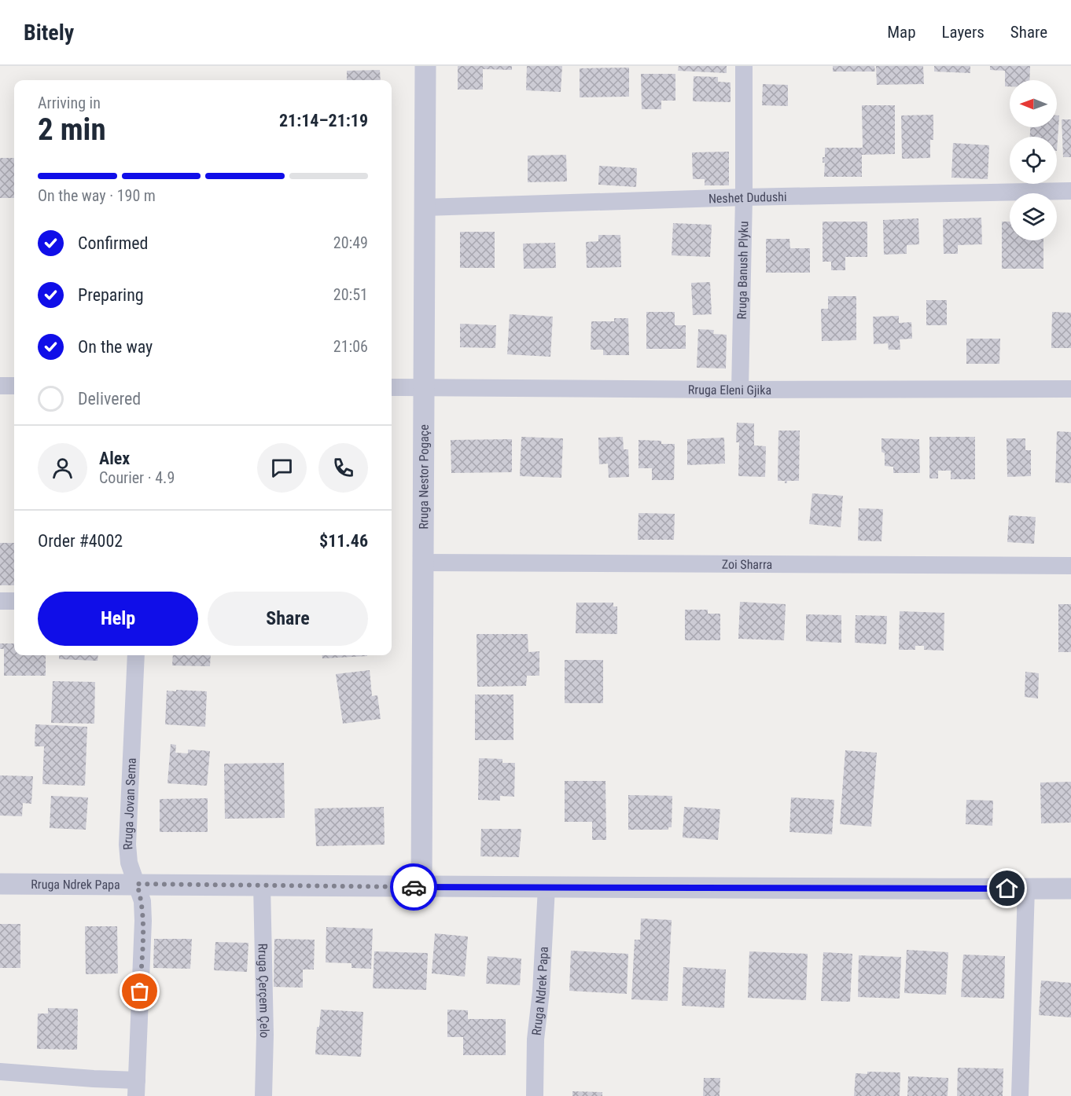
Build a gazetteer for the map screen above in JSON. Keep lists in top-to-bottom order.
{
  "streets": {
    "street": [
      "Neshet Dudushi",
      "Rruga Banush Plyku",
      "Rruga Eleni Gjika",
      "Rruga Nestor Pogaçe",
      "Zoi Sharra",
      "Rruga Jovan Sema",
      "Rruga Ndrek Papa",
      "Rruga Çerçem Çelo"
    ]
  },
  "crossings": [
    ["Neshet Dudushi", "Rruga Banush Plyku"],
    ["Neshet Dudushi", "Rruga Nestor Pogaçe"],
    ["Rruga Banush Plyku", "Rruga Eleni Gjika"],
    ["Rruga Eleni Gjika", "Rruga Nestor Pogaçe"],
    ["Rruga Nestor Pogaçe", "Zoi Sharra"],
    ["Rruga Nestor Pogaçe", "Rruga Ndrek Papa"],
    ["Rruga Jovan Sema", "Rruga Ndrek Papa"],
    ["Rruga Ndrek Papa", "Rruga Çerçem Çelo"]
  ],
  "north": "left",
  "page": {
    "header": "Bitely",
    "nav": ["Map", "Layers", "Share"],
    "heading": ["2 min", "Arriving in", "21:14–21:19"],
    "panel": [
      "Alex",
      "Courier · 4.9",
      "Order #4002",
      "$11.46"
    ],
    "bar": "On the way · 190 m",
    "list": [
      ["Confirmed", "20:49"],
      ["Preparing", "20:51"],
      ["On the way", "21:06"],
      "Delivered"
    ],
    "buttons": ["Help", "Share"]
  }
}
